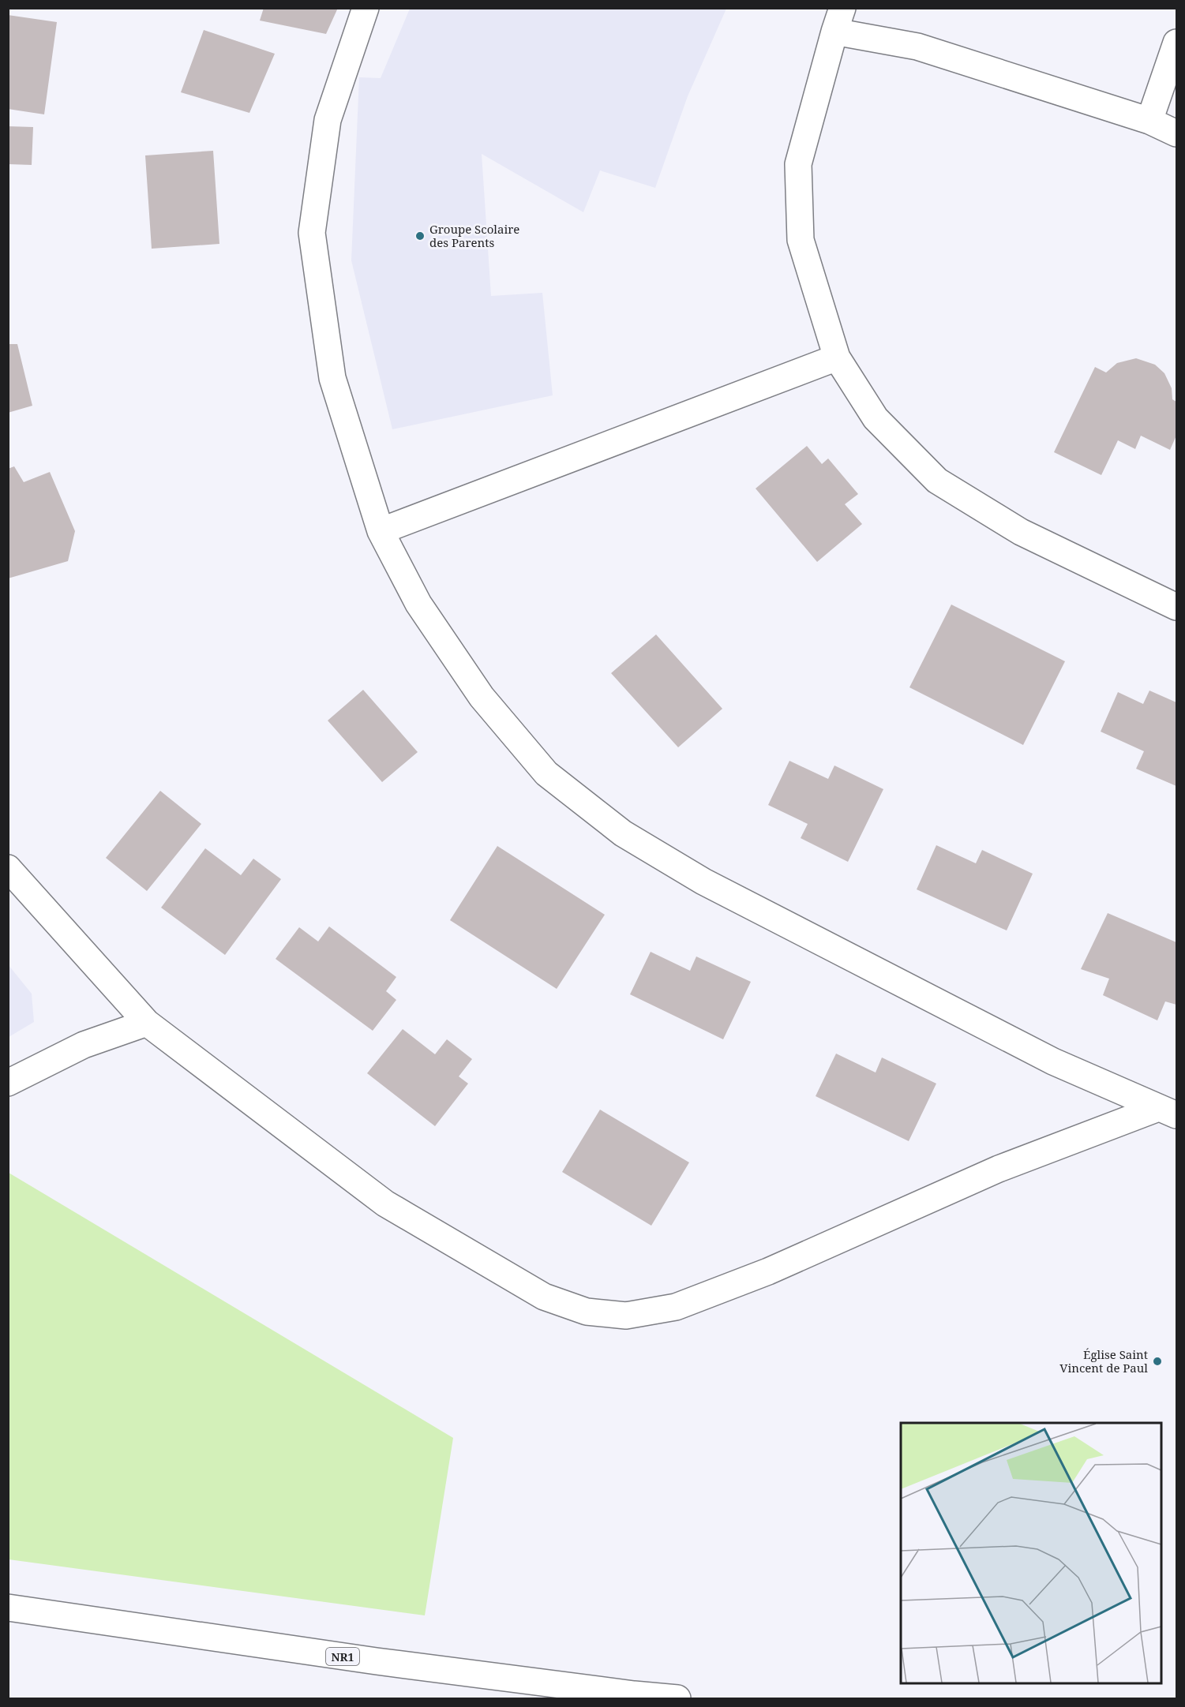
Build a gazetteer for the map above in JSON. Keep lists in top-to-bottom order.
{
  "streets": {
    "main road": ["NR1"]
  },
  "places": ["Groupe Scolaire des Parents", "Église Saint Vincent de Paul"]
}
